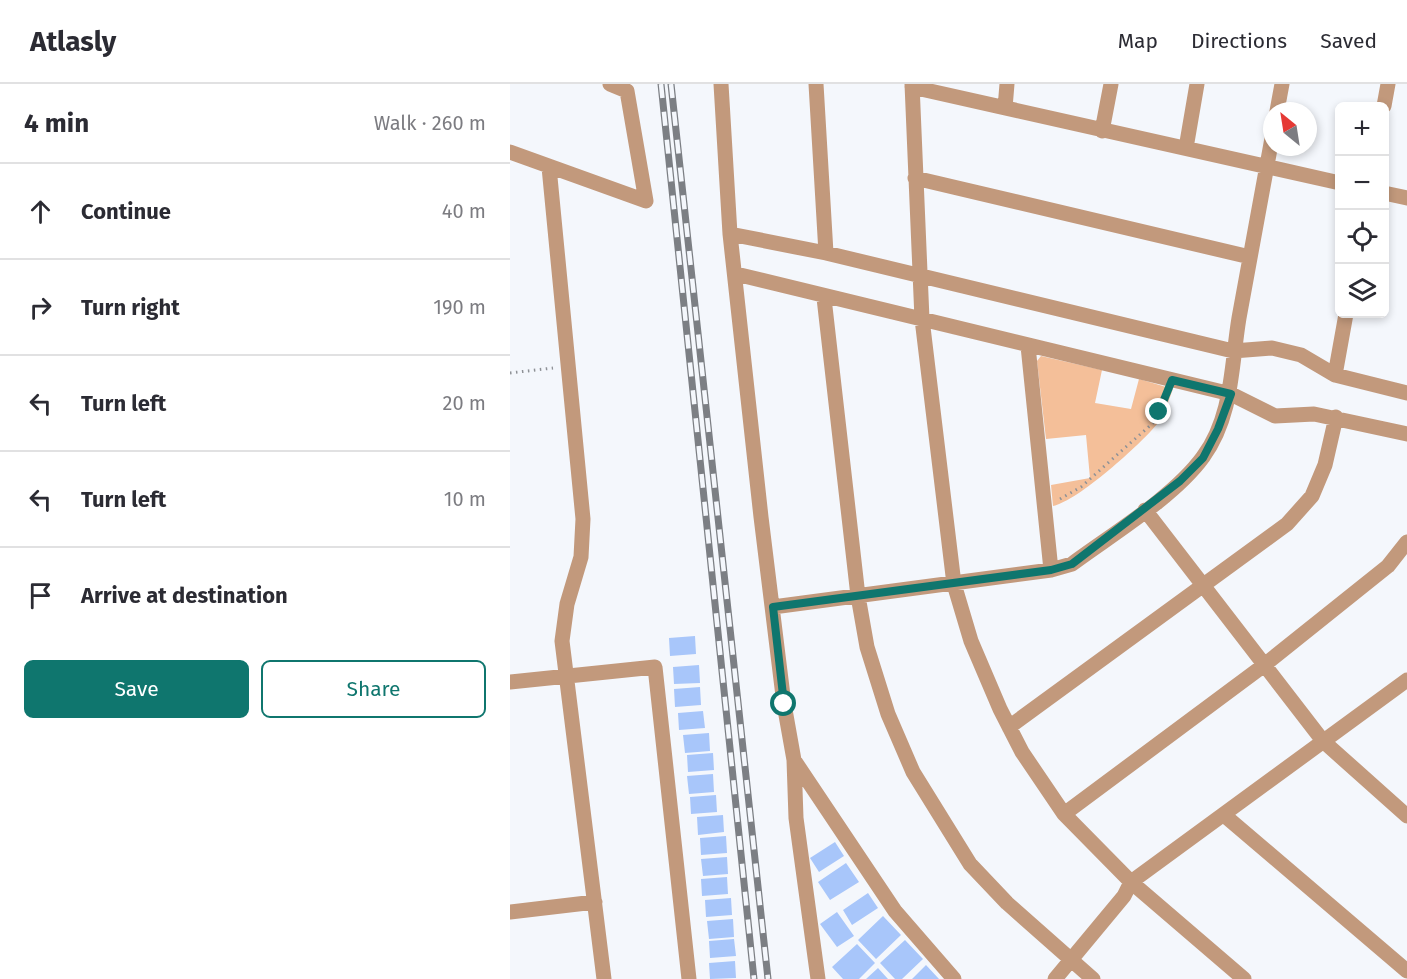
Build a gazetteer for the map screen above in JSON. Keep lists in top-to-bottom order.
{
  "north": "top left",
  "page": {
    "header": "Atlasly",
    "nav": ["Map", "Directions", "Saved"],
    "heading": ["4 min", "Walk · 260 m"],
    "map_buttons": ["+", "−"],
    "list": [
      ["Continue", "40 m"],
      ["Turn right", "190 m"],
      ["Turn left", "20 m"],
      ["Turn left", "10 m"],
      "Arrive at destination"
    ],
    "buttons": ["Save", "Share"]
  }
}
